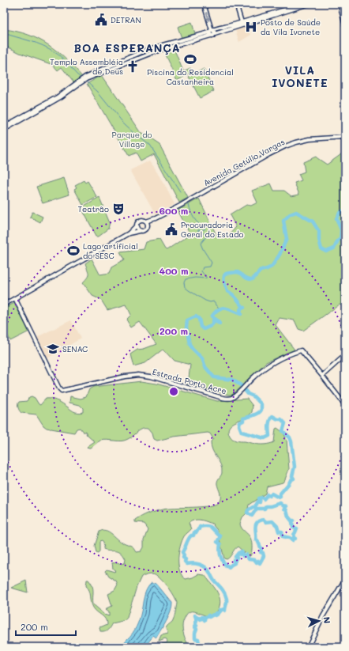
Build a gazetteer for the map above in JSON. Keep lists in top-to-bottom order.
{
  "streets": {
    "street": ["Avenida Getúlio Vargas", "Estrada Porto Acre"]
  },
  "districts": ["BOA ESPERANÇA", "VILA IVONETE"],
  "parks": ["Parque do Village"],
  "places": {
    "public building": ["DETRAN", "Procuradoria Geral do Estado"],
    "hospital": ["Posto de Saúde da Vila Ivonete"],
    "sports": ["Piscina do Residencial Castanheira", "Lago artificial do SESC"],
    "church": ["Templo Assembléia de Deus"],
    "theatre": ["Teatrão"],
    "school or university": ["SENAC"]
  },
  "scale_bar": "200 m",
  "north": "right",
  "rings": ["600 m", "400 m", "200 m"]
}
